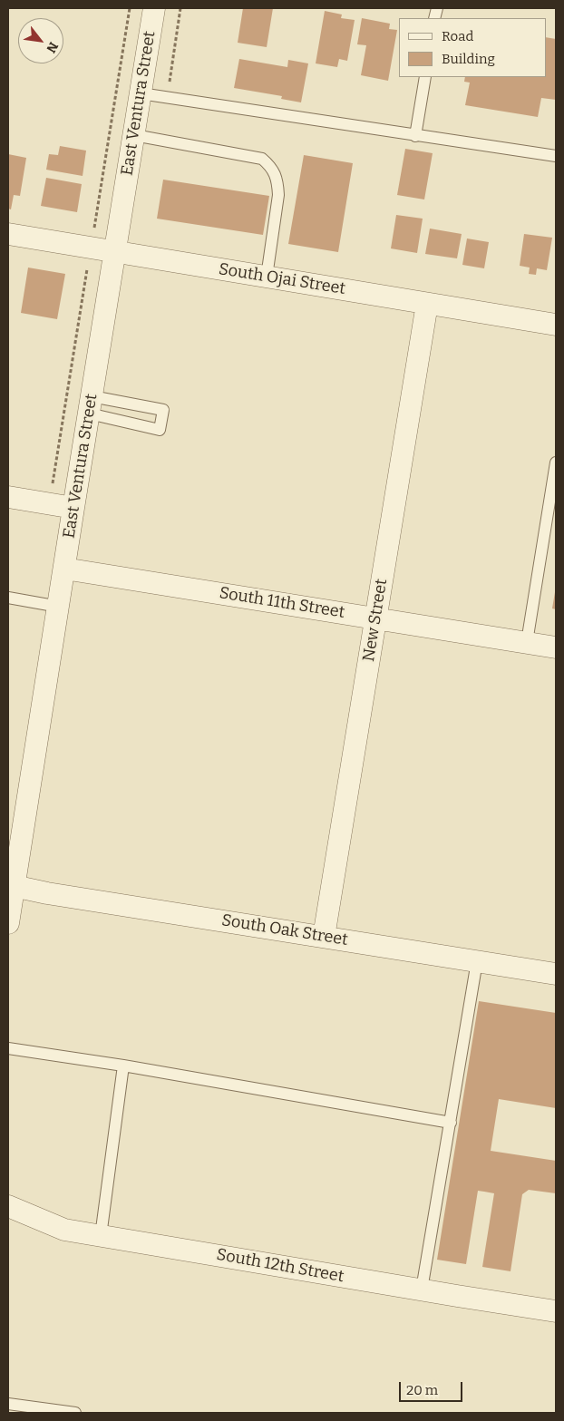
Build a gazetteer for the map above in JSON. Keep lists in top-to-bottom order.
{
  "streets": {
    "street": [
      "East Ventura Street",
      "South Ojai Street",
      "South 11th Street",
      "New Street",
      "South Oak Street",
      "South 12th Street"
    ]
  },
  "crossings": [
    ["East Ventura Street", "South Ojai Street"],
    ["East Ventura Street", "South 11th Street"],
    ["East Ventura Street", "South Oak Street"],
    ["South Ojai Street", "New Street"],
    ["South 11th Street", "New Street"],
    ["New Street", "South Oak Street"]
  ],
  "legend": ["Road", "Building"],
  "scale_bar": "20 m",
  "north": "bottom right"
}
